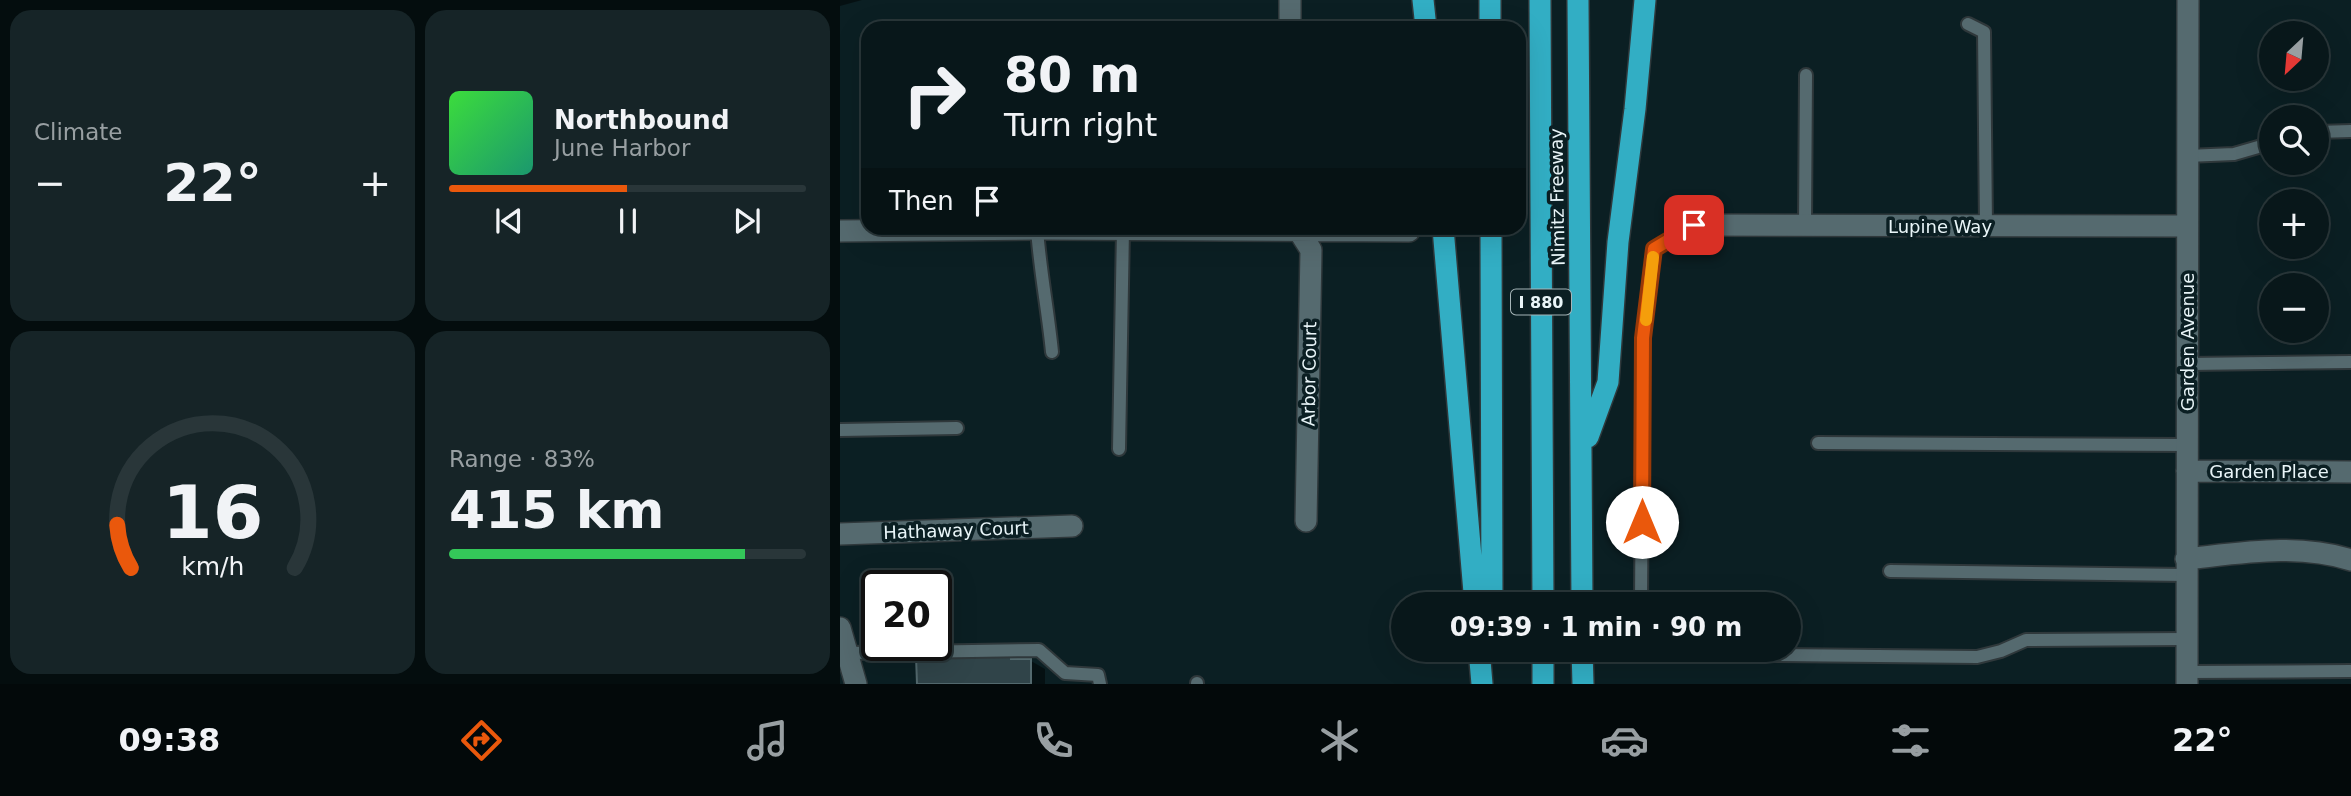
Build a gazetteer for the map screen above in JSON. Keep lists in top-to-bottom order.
{
  "streets": {
    "highway": ["Nimitz Freeway", "I 880"],
    "street": [
      "Lupine Way",
      "Garden Avenue",
      "Arbor Court",
      "Garden Place",
      "Hathaway Court"
    ]
  },
  "crossings": [
    ["Lupine Way", "Garden Avenue"],
    ["Garden Avenue", "Garden Place"]
  ],
  "north": "bottom left",
  "page": {
    "tile": [
      "Climate",
      ["Range · 83%", "415 km"]
    ],
    "map_buttons": ["+", "−"],
    "turn": ["80 m", "Turn right"],
    "song": ["Northbound", "June Harbor"],
    "heat": ["−", "22°", "+"],
    "then": "Then",
    "limit": "20",
    "trip": "09:39 · 1 min · 90 m",
    "tabs": ["09:38", "22°"],
    "gauge": ["16", "km/h"]
  }
}
